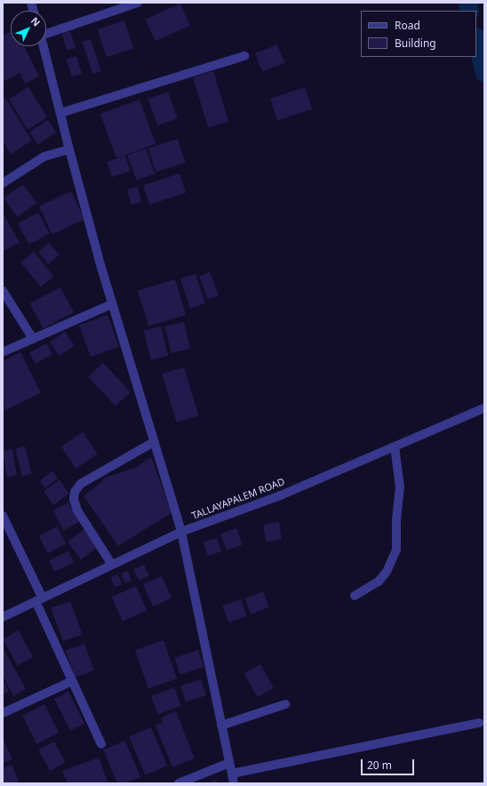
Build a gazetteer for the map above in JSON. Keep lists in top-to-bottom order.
{
  "streets": {
    "street": ["TALLAYAPALEM ROAD"]
  },
  "legend": ["Road", "Building"],
  "scale_bar": "20 m",
  "north": "top right"
}
